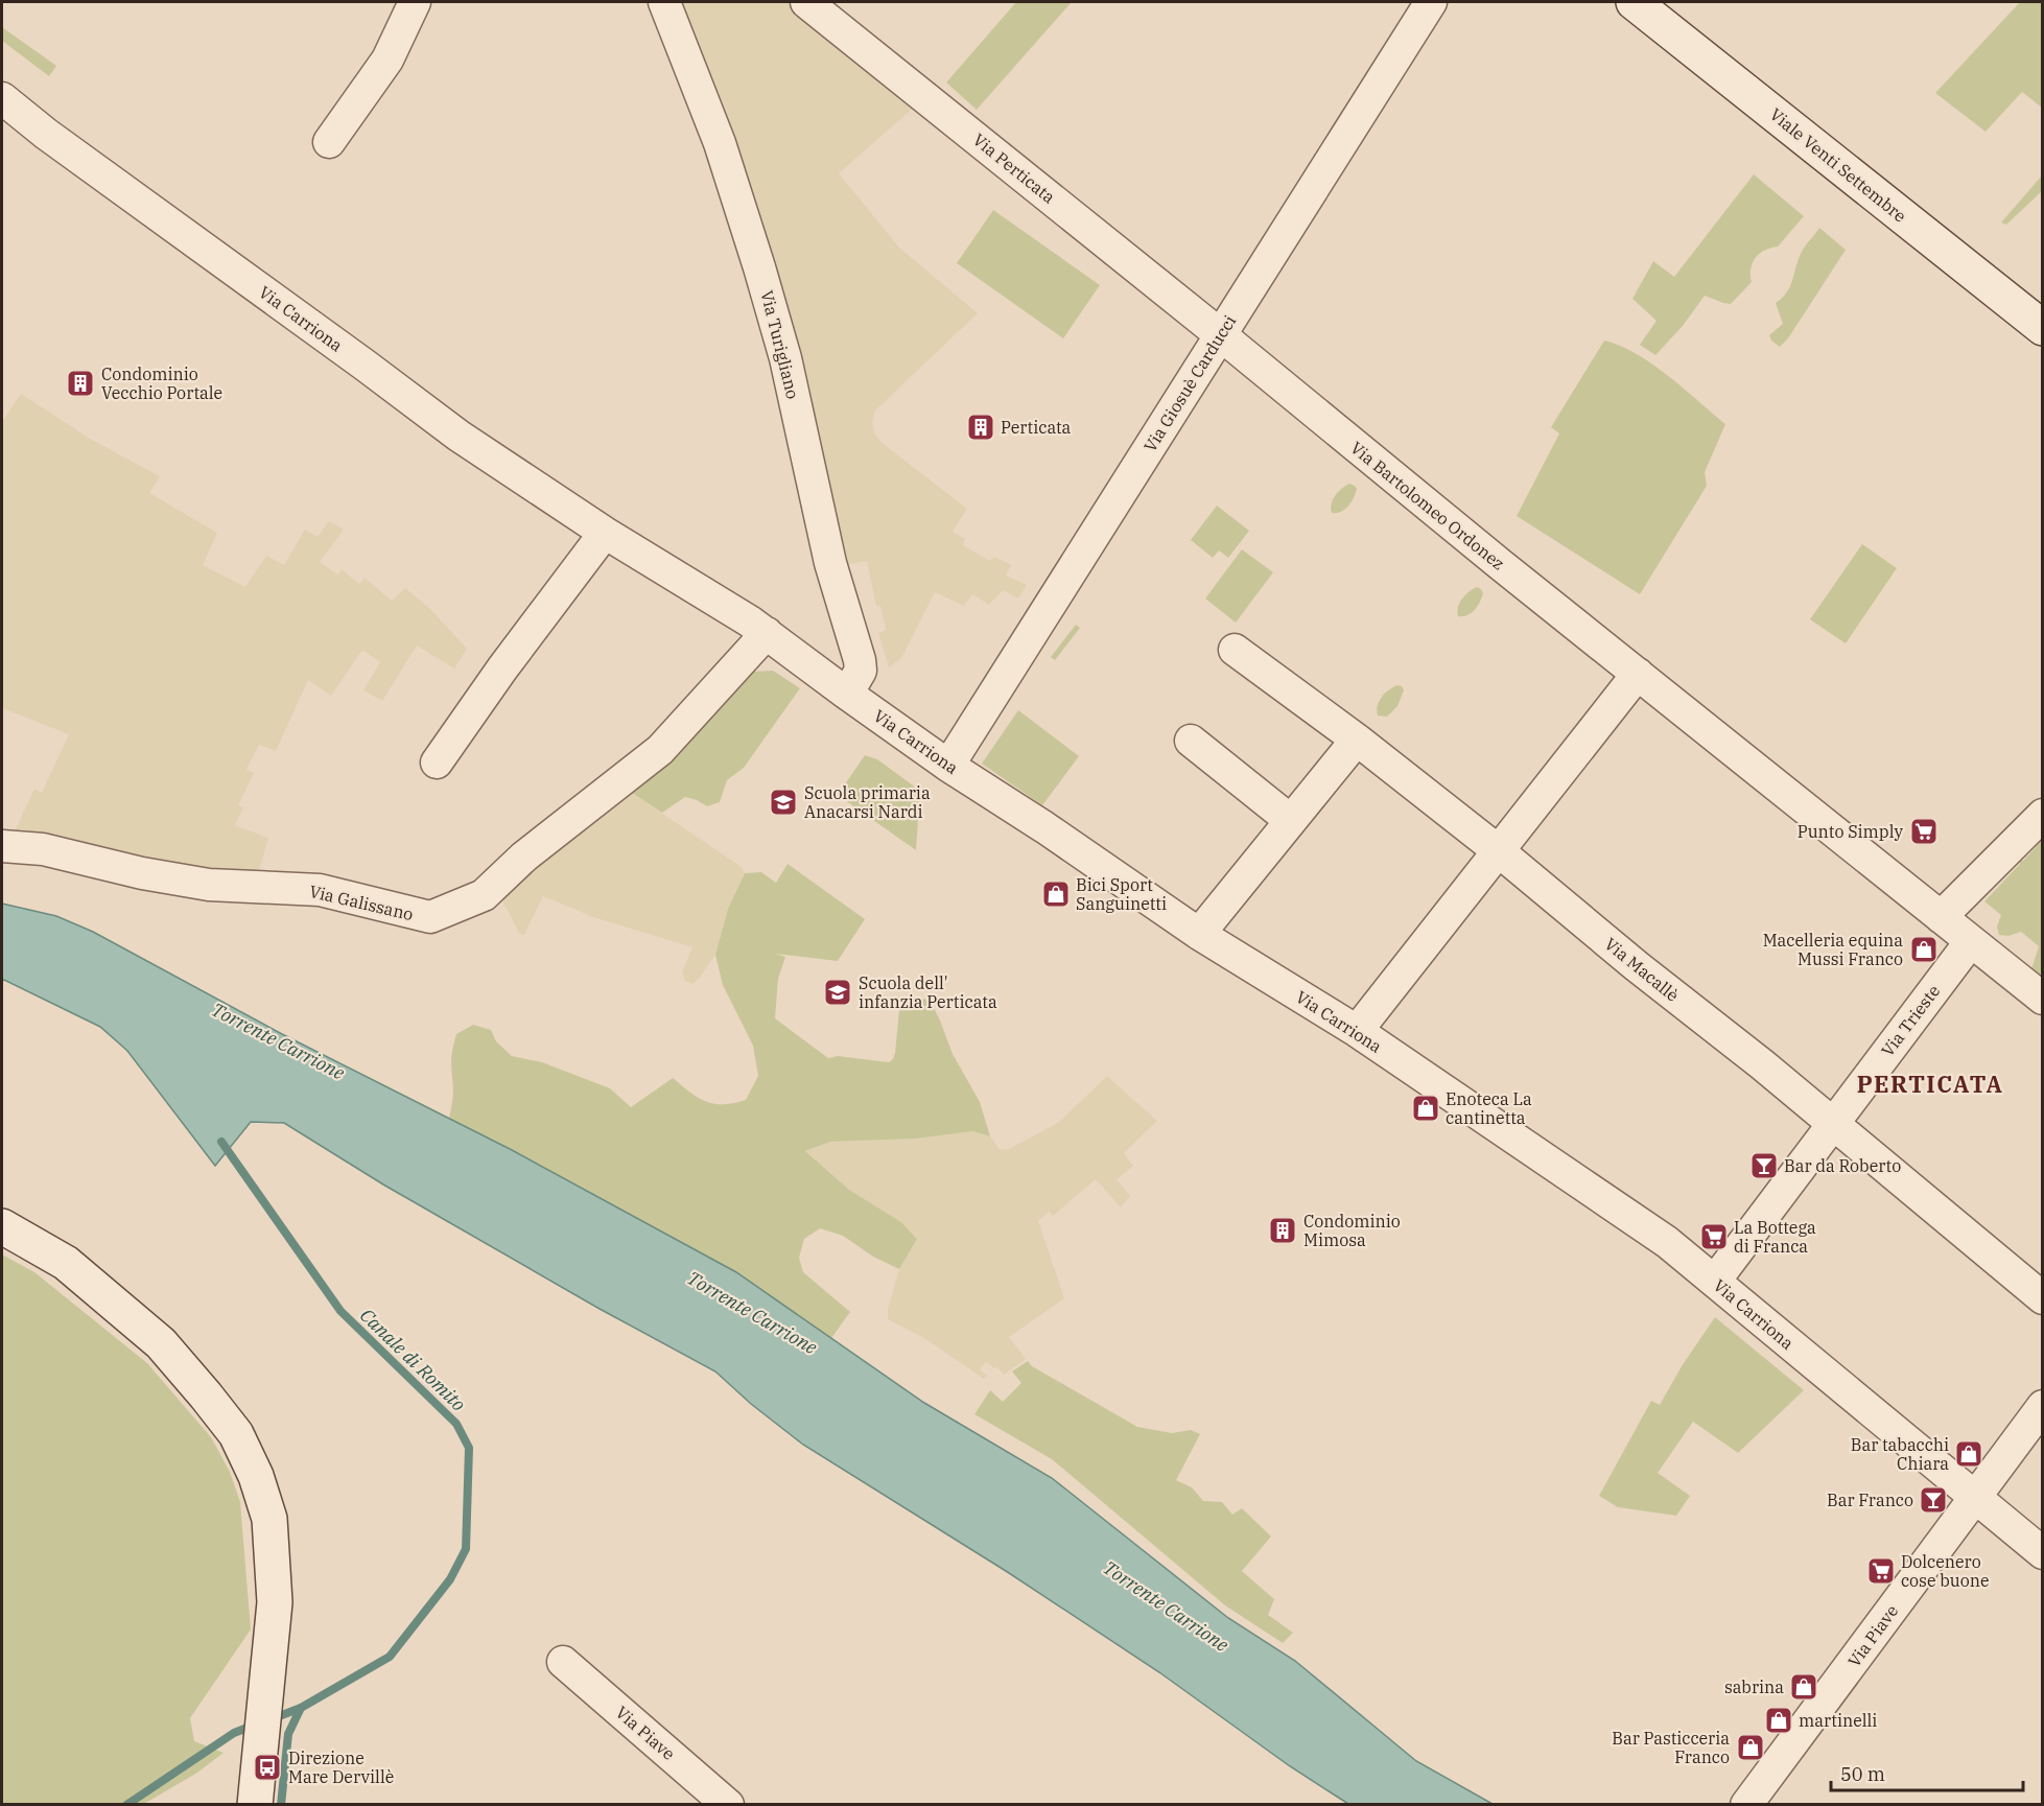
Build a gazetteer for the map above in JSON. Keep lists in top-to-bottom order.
{
  "streets": {
    "main road": ["Viale Venti Settembre"],
    "street": [
      "Via Perticata",
      "Via Carriona",
      "Via Turigliano",
      "Via Giosuè Carducci",
      "Via Bartolomeo Ordonez",
      "Via Galissano",
      "Via Macallè",
      "Via Trieste",
      "Via Piave"
    ]
  },
  "crossings": [
    ["Via Perticata", "Via Giosuè Carducci"],
    ["Via Perticata", "Via Bartolomeo Ordonez"],
    ["Via Carriona", "Via Turigliano"],
    ["Via Carriona", "Via Giosuè Carducci"],
    ["Via Carriona", "Via Galissano"],
    ["Via Carriona", "Via Trieste"],
    ["Via Carriona", "Via Piave"],
    ["Via Giosuè Carducci", "Via Bartolomeo Ordonez"],
    ["Via Bartolomeo Ordonez", "Via Trieste"],
    ["Via Macallè", "Via Trieste"]
  ],
  "districts": ["PERTICATA"],
  "water": ["Torrente Carrione", "Canale di Romito"],
  "places": {
    "building": ["Condominio Vecchio Portale", "Perticata", "Condominio Mimosa"],
    "school or university": ["Scuola primaria Anacarsi Nardi", "Scuola dell' infanzia Perticata"],
    "supermarket": ["Punto Simply", "La Bottega di Franca", "Dolcenero cose buone"],
    "shop": [
      "Bici Sport Sanguinetti",
      "Macelleria equina Mussi Franco",
      "Enoteca La cantinetta",
      "Bar tabacchi Chiara",
      "sabrina",
      "martinelli",
      "Bar Pasticceria Franco"
    ],
    "bar": ["Bar da Roberto", "Bar Franco"],
    "bus stop": ["Direzione Mare Dervillè"]
  },
  "scale_bar": "50 m"
}
